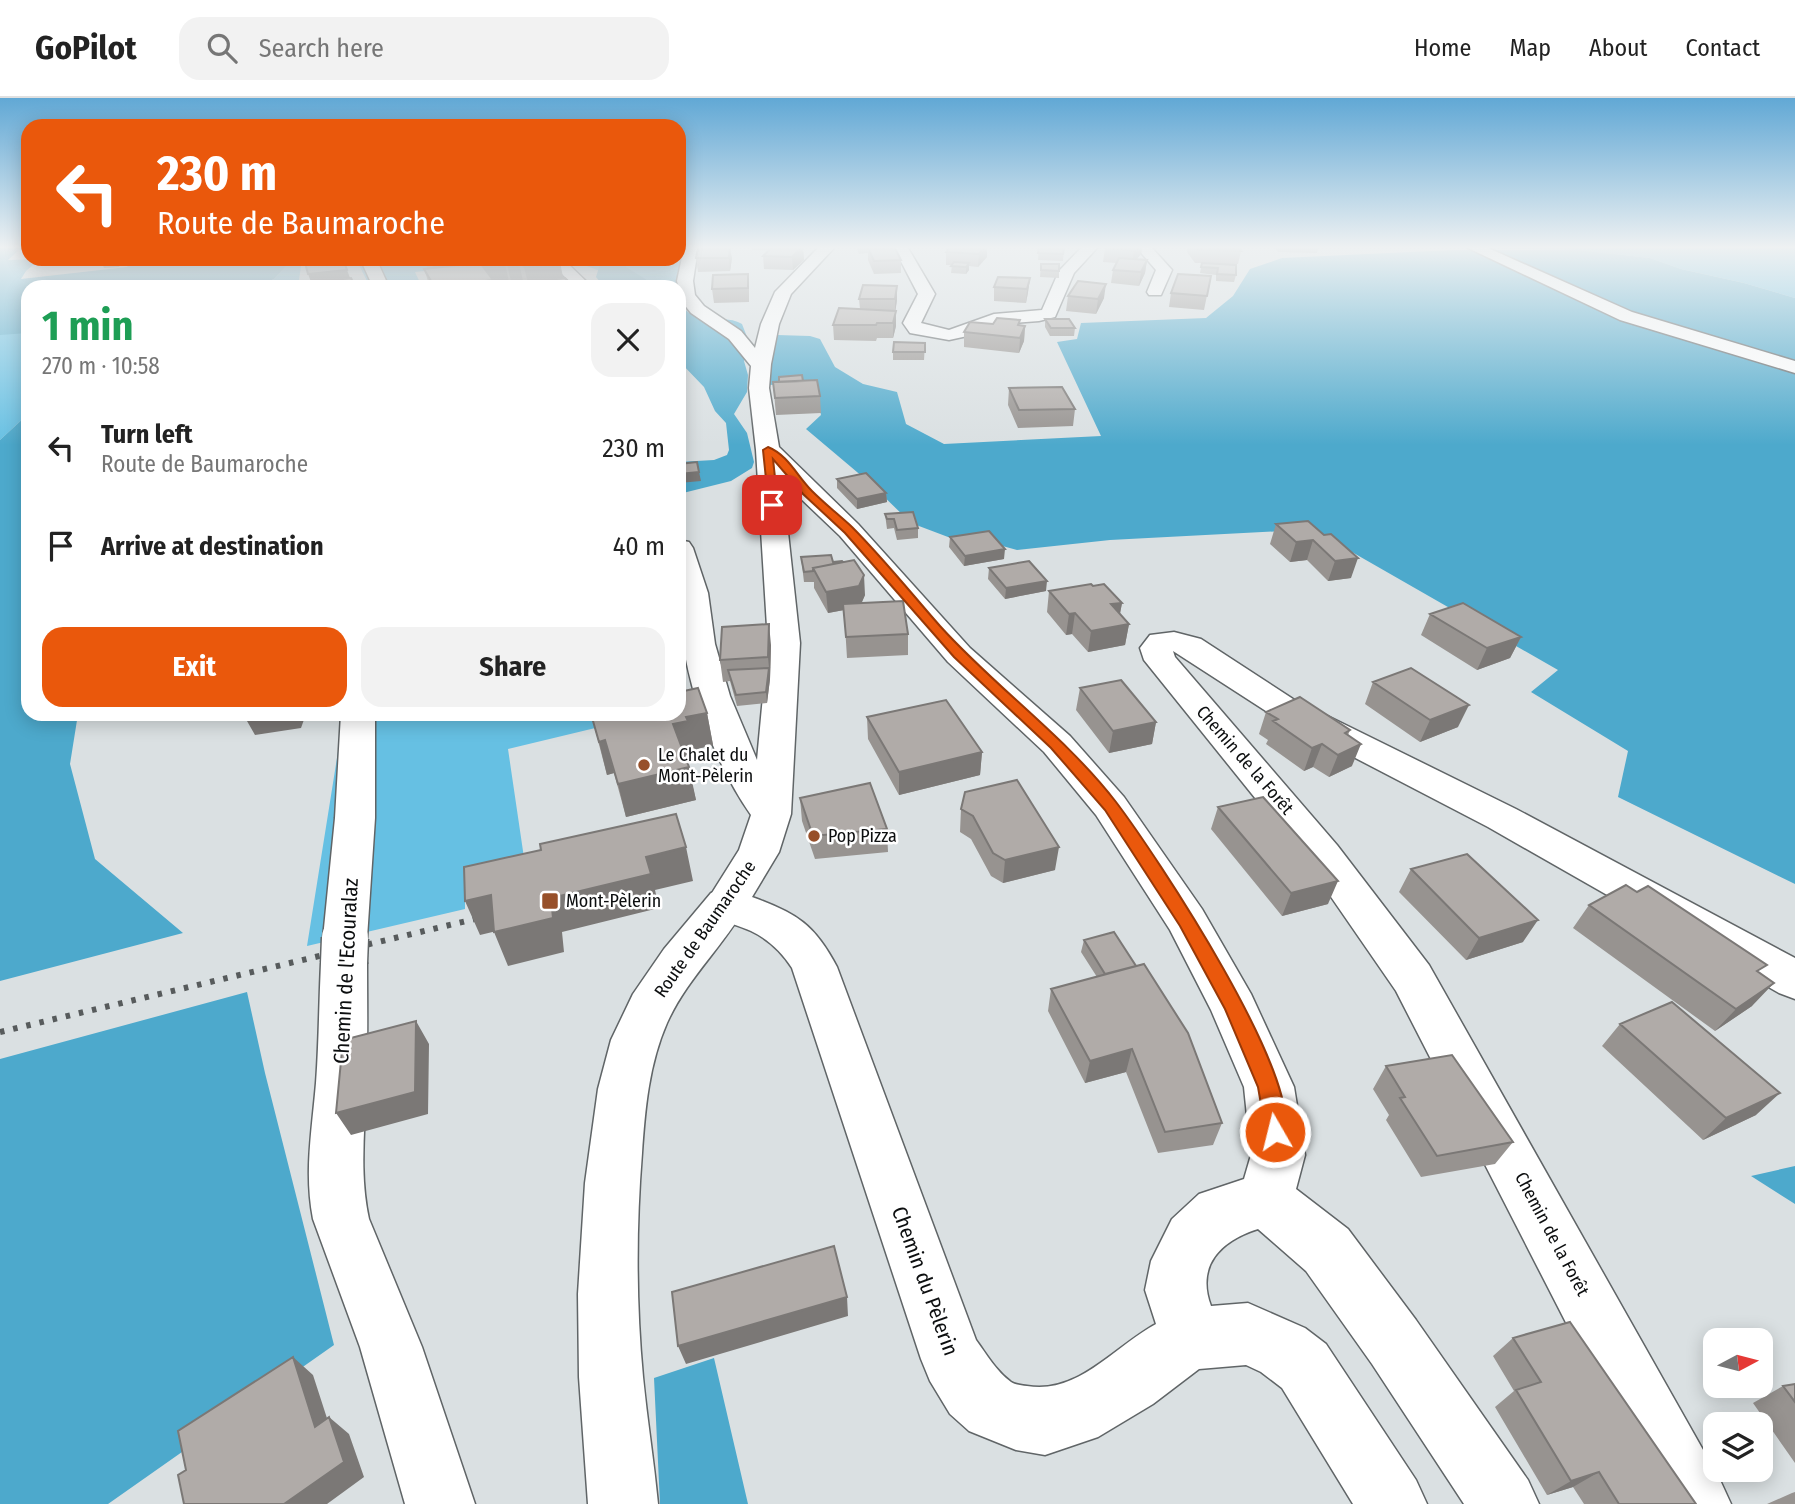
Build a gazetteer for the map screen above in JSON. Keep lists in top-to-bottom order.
{
  "streets": {
    "street": [
      "Chemin de la Forêt",
      "Route de Baumaroche",
      "Chemin de l'Ecouralaz",
      "Chemin du Pèlerin"
    ]
  },
  "crossings": [
    ["Route de Baumaroche", "Chemin du Pèlerin"]
  ],
  "places": {
    "other": ["Le Chalet du Mont-Pèlerin", "Pop Pizza"],
    "transit": ["Mont-Pèlerin"]
  },
  "north": "right",
  "page": {
    "header": "GoPilot",
    "search": "Search here",
    "nav": [
      "Home",
      "Map",
      "About",
      "Contact"
    ],
    "turn": ["230 m", "Route de Baumaroche"],
    "heading": ["1 min", "270 m · 10:58"],
    "list": [
      {
        "name": "Turn left",
        "note": "Route de Baumaroche",
        "value": "230 m"
      },
      {
        "name": "Arrive at destination",
        "value": "40 m"
      }
    ],
    "buttons": ["Exit", "Share"]
  }
}
